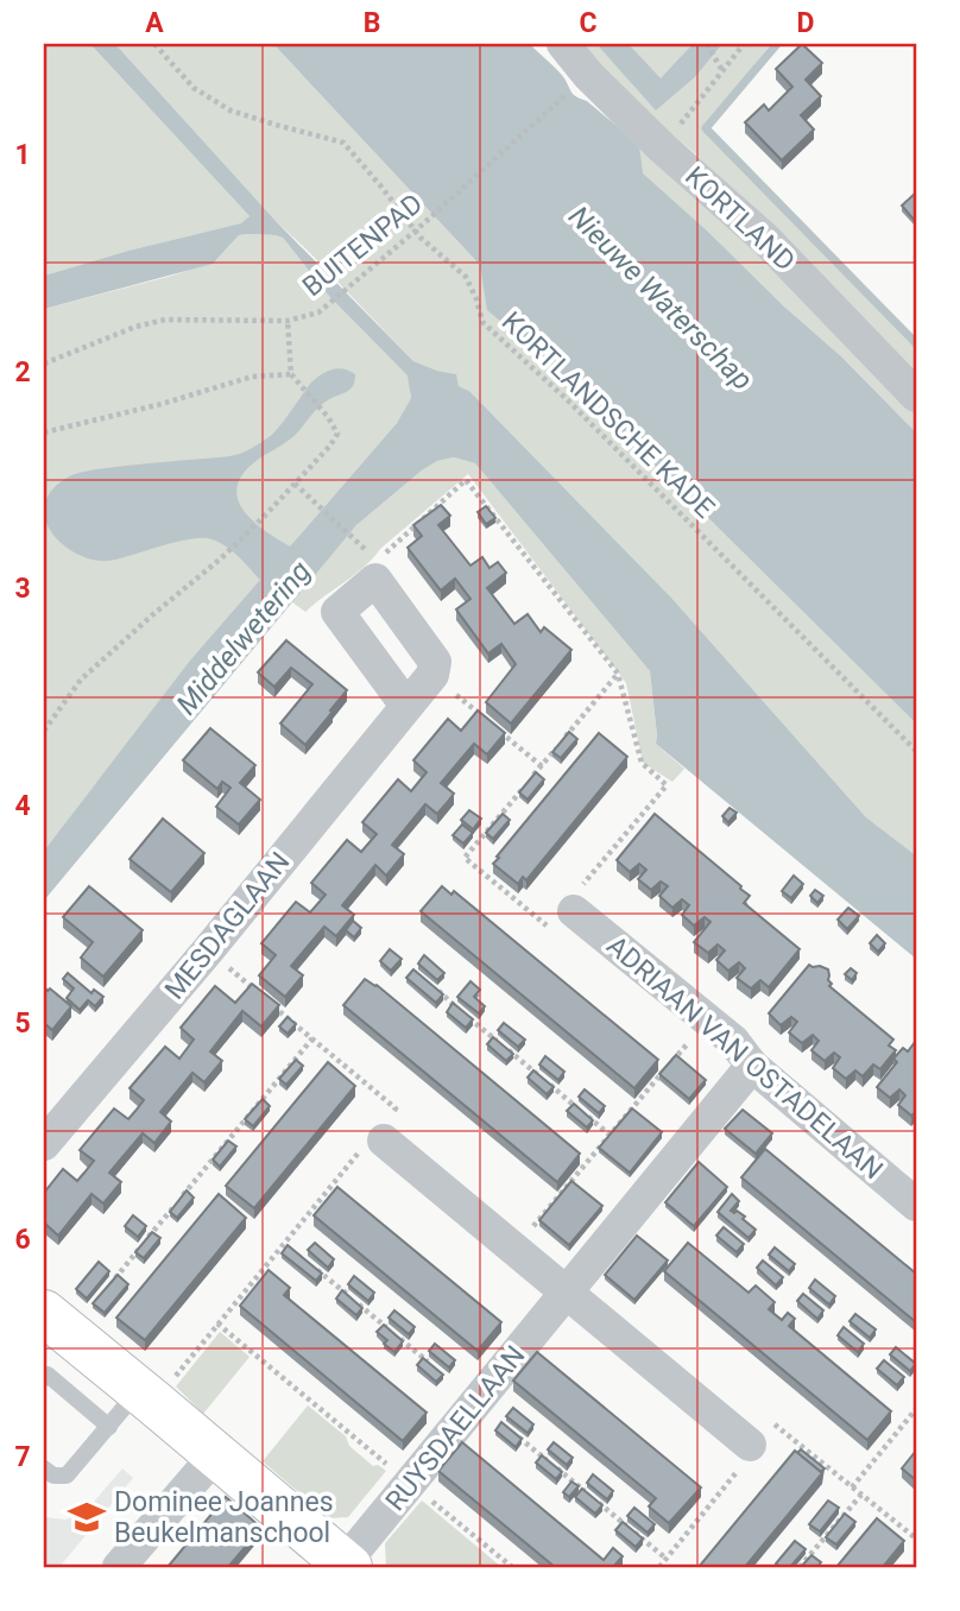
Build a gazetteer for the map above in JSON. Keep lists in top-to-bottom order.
{
  "streets": {
    "street": [
      "KORTLAND",
      "MESDAGLAAN",
      "ADRIAAN VAN OSTADELAAN",
      "RUYSDAELLAAN"
    ],
    "path": ["BUITENPAD", "KORTLANDSCHE KADE"]
  },
  "crossings": [
    ["BUITENPAD", "KORTLANDSCHE KADE"],
    ["ADRIAAN VAN OSTADELAAN", "RUYSDAELLAAN"]
  ],
  "water": ["Nieuwe Waterschap", "Middelwetering"],
  "places": {
    "school or university": ["Dominee Joannes Beukelmanschool"]
  },
  "grid": {
    "columns": [
      "A",
      "B",
      "C",
      "D"
    ],
    "rows": [
      "1",
      "2",
      "3",
      "4",
      "5",
      "6",
      "7"
    ]
  }
}
